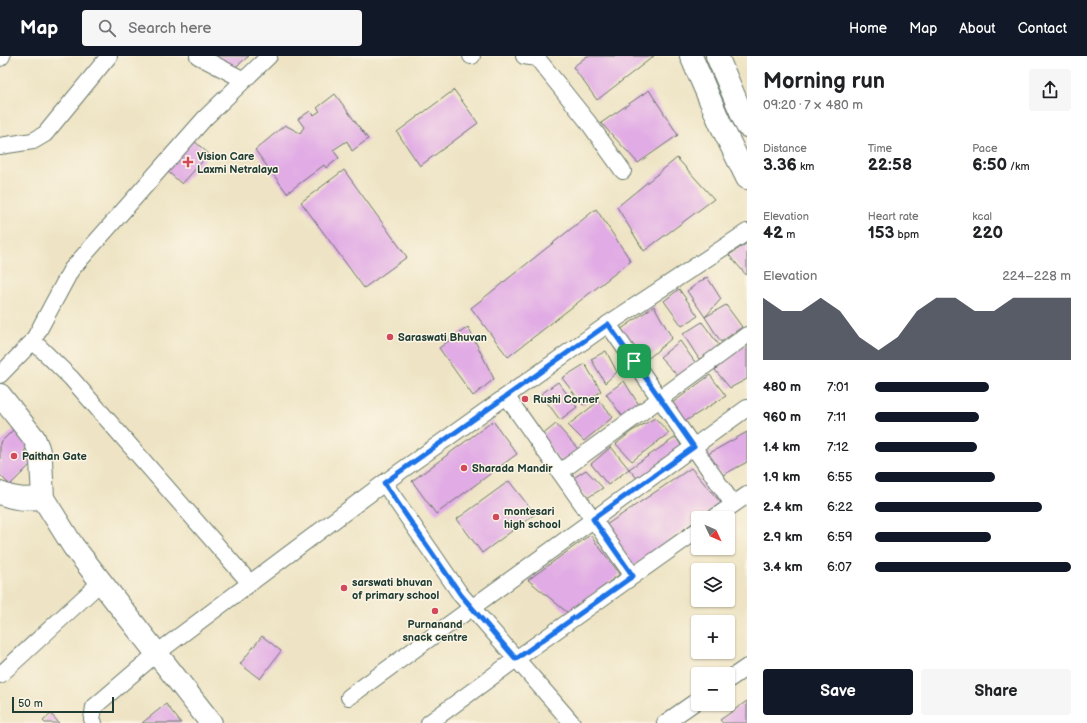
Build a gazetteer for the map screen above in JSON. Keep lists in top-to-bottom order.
{
  "places": {
    "health": ["Vision Care Laxmi Netralaya"],
    "other": [
      "Saraswati Bhuvan",
      "Rushi Corner",
      "Paithan Gate",
      "Sharada Mandir",
      "montesari high school",
      "sarswati bhuvan of primary school",
      "Purnanand snack centre"
    ]
  },
  "scale_bar": "50 m",
  "north": "bottom right",
  "page": {
    "header": "Map",
    "search": "Search here",
    "nav": [
      "Home",
      "Map",
      "About",
      "Contact"
    ],
    "heading": ["Morning run", "09:20 · 7 × 480 m"],
    "stats": [
      ["Distance", "3.36 km"],
      ["Time", "22:58"],
      ["Pace", "6:50 /km"],
      ["Elevation", "42 m"],
      ["Heart rate", "153 bpm"],
      ["kcal", "220"]
    ],
    "chart": ["Elevation", "224–228 m"],
    "list": [
      {
        "name": "480 m",
        "note": "7:01"
      },
      {
        "name": "960 m",
        "note": "7:11"
      },
      {
        "name": "1.4 km",
        "note": "7:12"
      },
      {
        "name": "1.9 km",
        "note": "6:55"
      },
      {
        "name": "2.4 km",
        "note": "6:22"
      },
      {
        "name": "2.9 km",
        "note": "6:59"
      },
      {
        "name": "3.4 km",
        "note": "6:07"
      }
    ],
    "map_buttons": ["+", "−"],
    "buttons": ["Save", "Share"],
    "scale": "50 m"
  }
}
